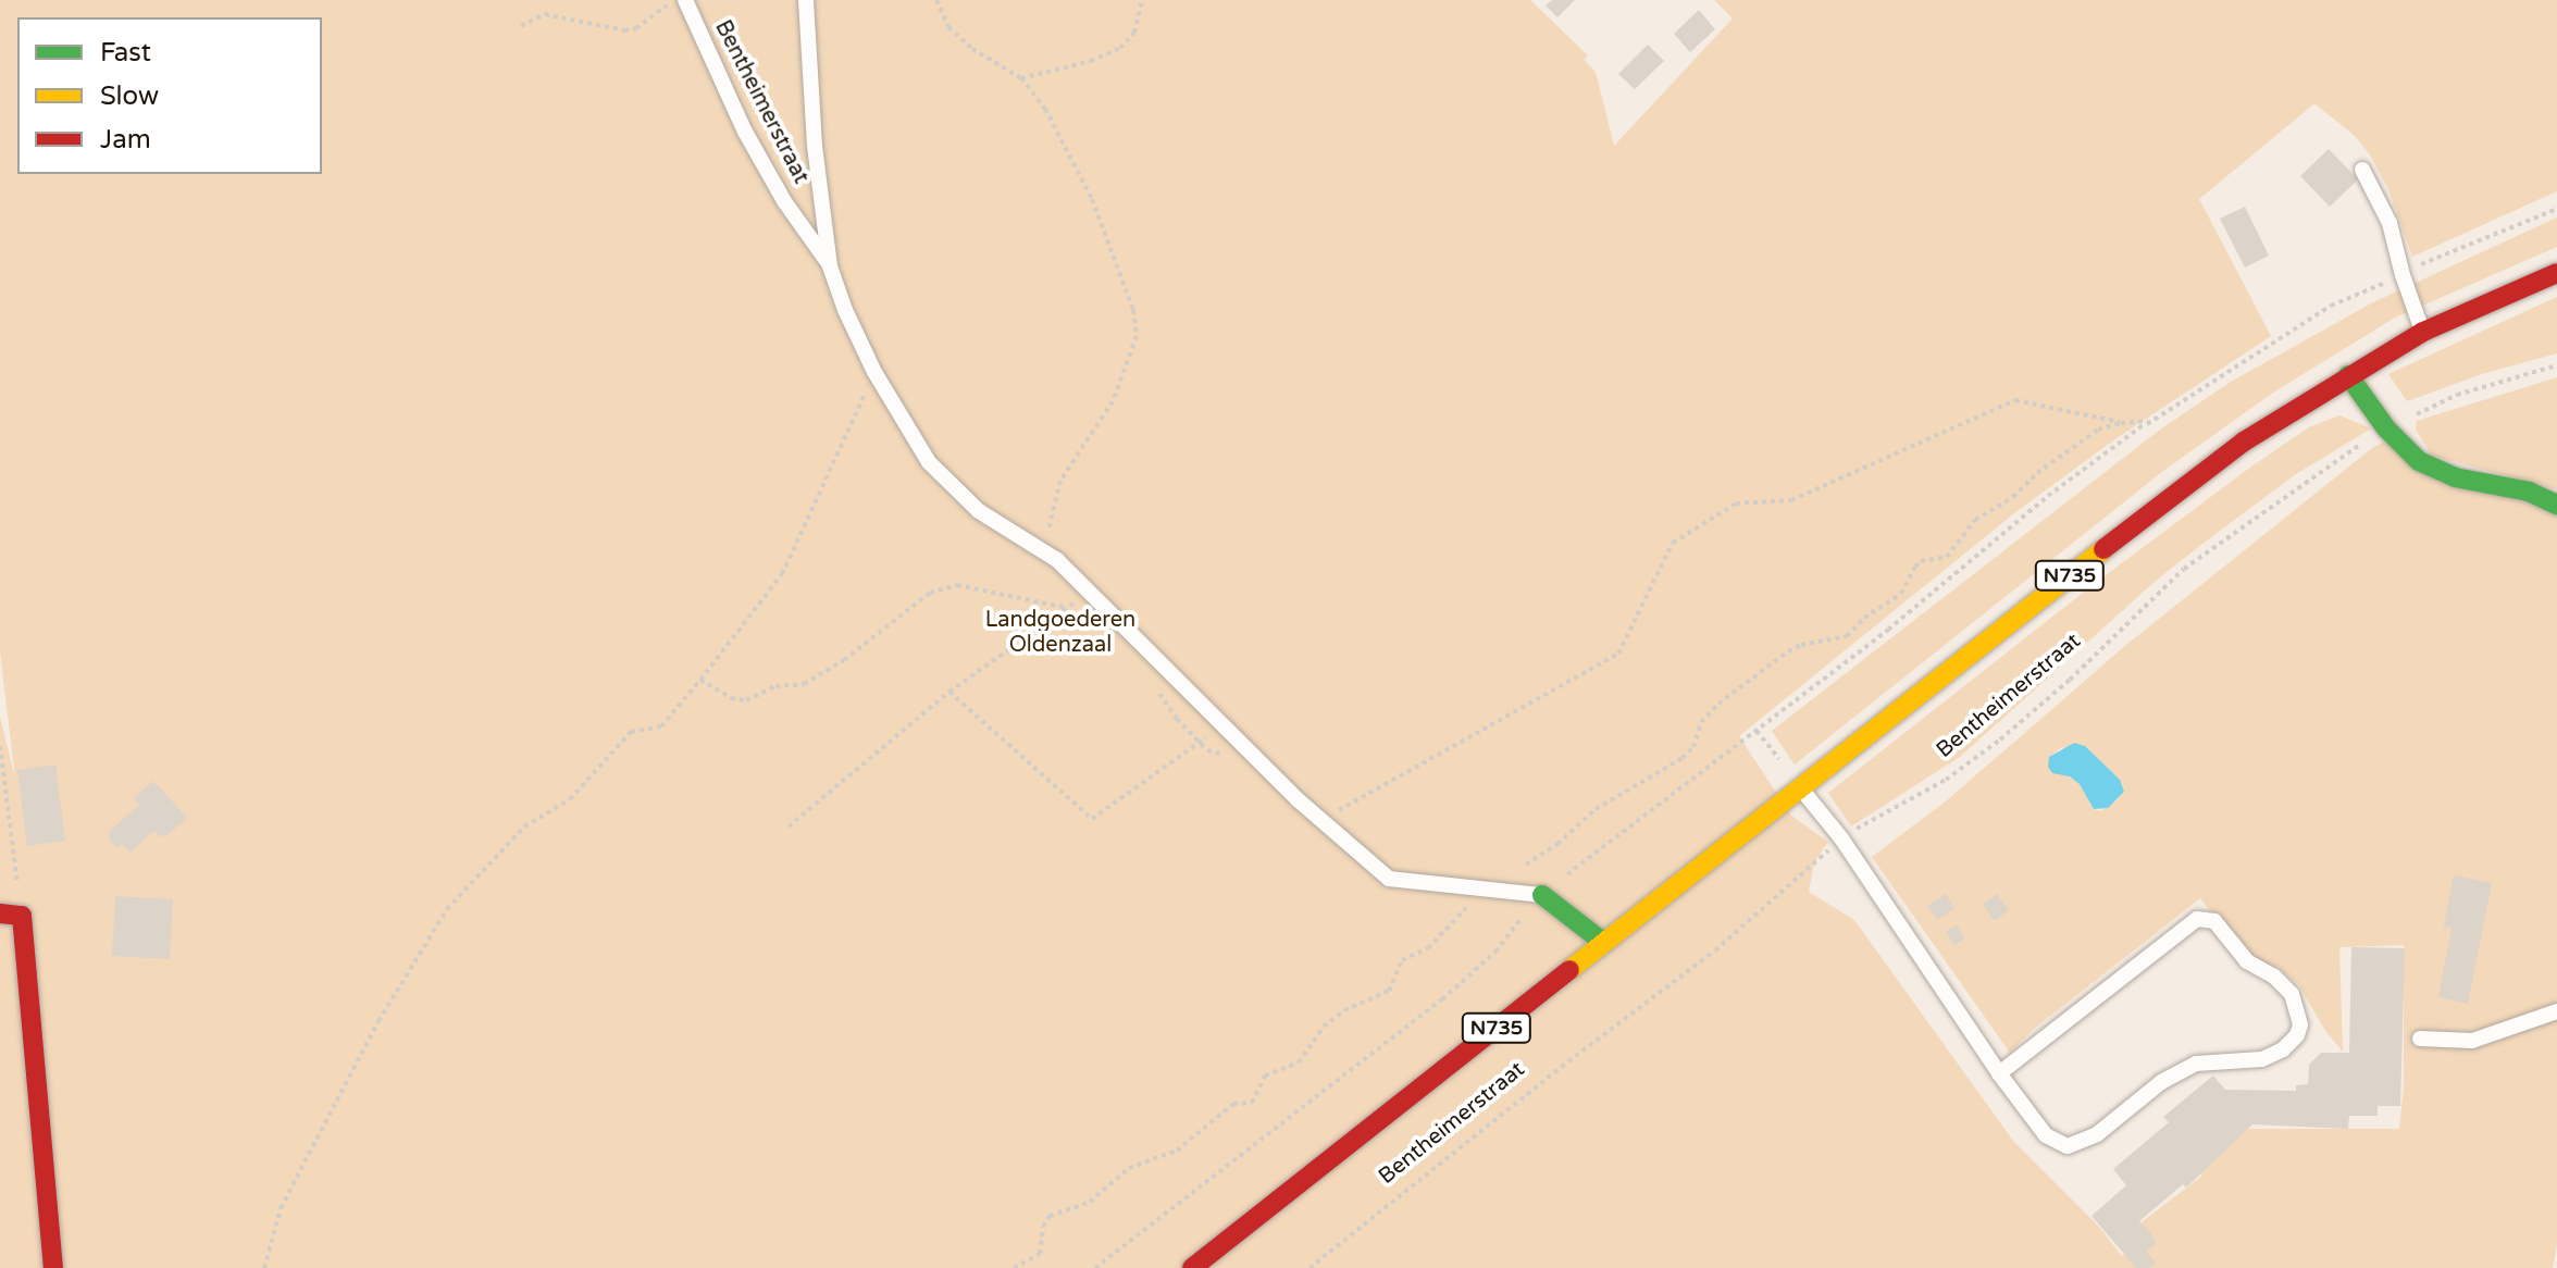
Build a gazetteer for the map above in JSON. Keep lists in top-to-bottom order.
{
  "streets": {
    "main road": ["N735"],
    "lane": ["Bentheimerstraat"]
  },
  "parks": ["Landgoederen Oldenzaal"],
  "legend": ["Fast", "Slow", "Jam"]
}
